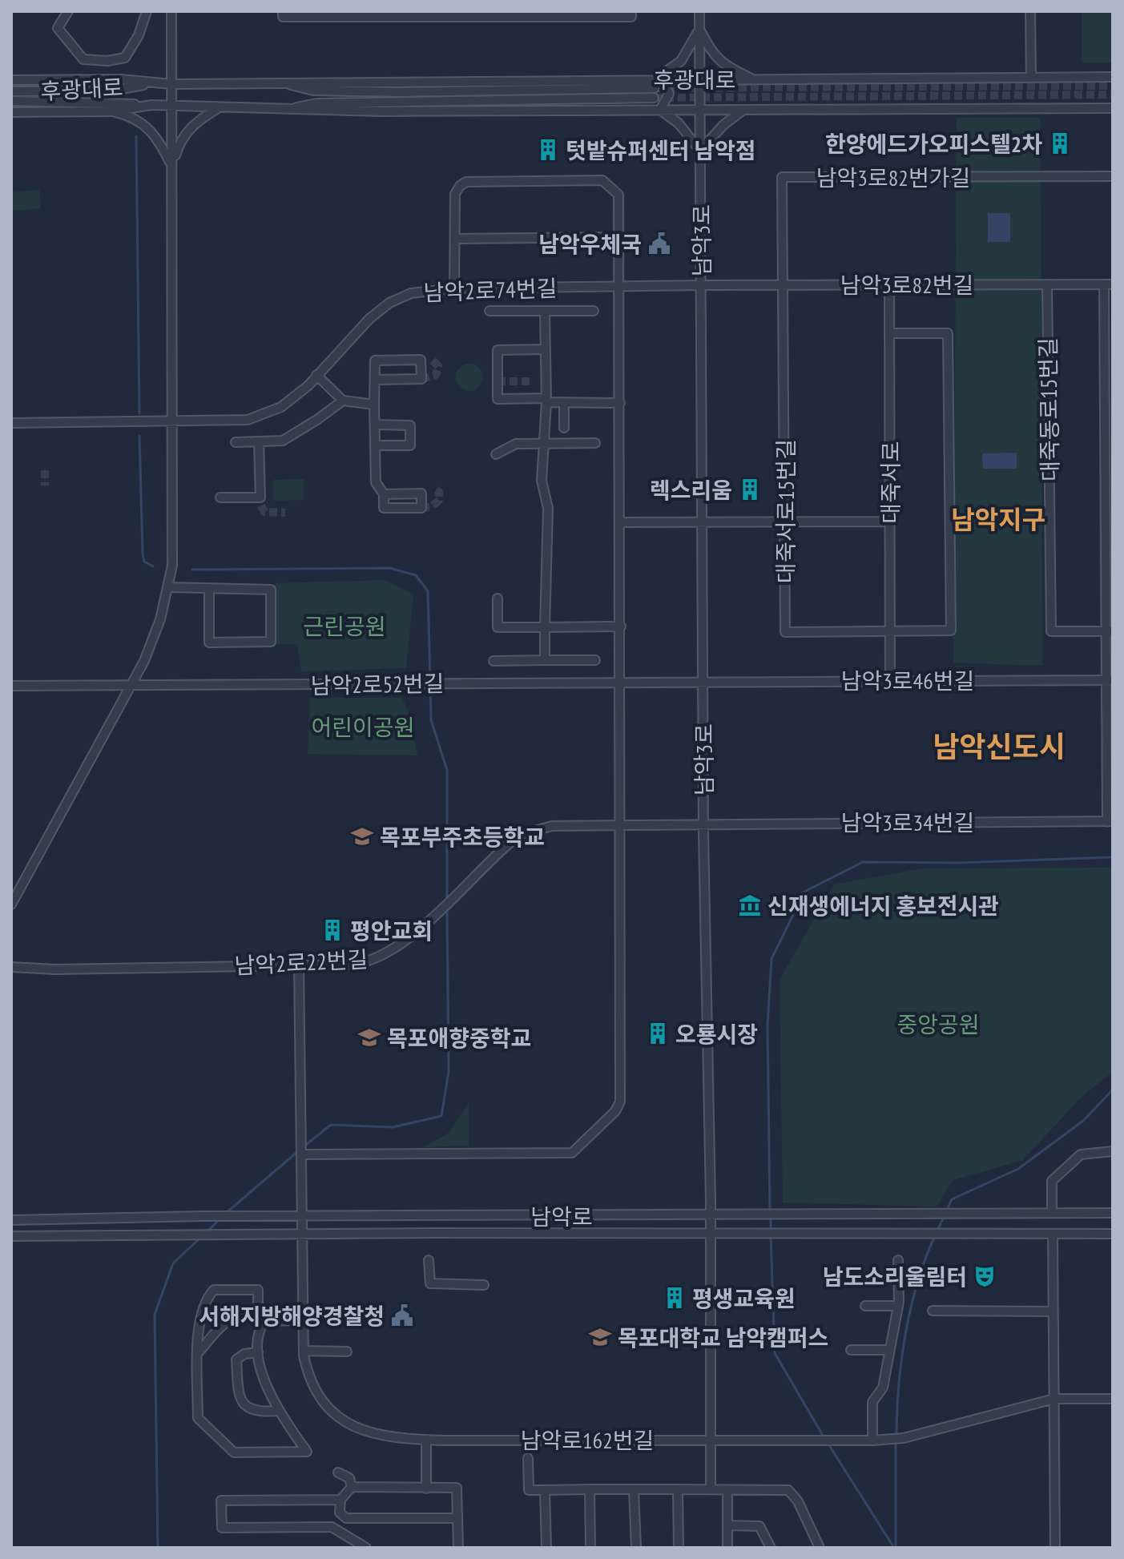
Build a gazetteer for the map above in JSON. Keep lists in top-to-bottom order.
{
  "streets": {
    "street": [
      "후광대로",
      "남악3로82번가길",
      "남악3로",
      "남악3로82번길",
      "남악2로74번길",
      "대죽동로15번길",
      "대죽서로",
      "대죽서로15번길",
      "남악3로46번길",
      "남악2로52번길",
      "남악3로34번길",
      "남악2로22번길",
      "남악로",
      "남악로162번길"
    ]
  },
  "crossings": [
    ["후광대로", "남악3로"],
    ["남악3로82번가길", "남악3로82번길"],
    ["남악3로82번가길", "대죽서로15번길"],
    ["남악3로", "남악3로82번길"],
    ["남악3로", "남악2로74번길"],
    ["남악3로", "남악3로46번길"],
    ["남악3로", "남악2로52번길"],
    ["남악3로", "남악3로34번길"],
    ["남악3로", "남악2로22번길"],
    ["남악3로", "남악로"],
    ["남악3로", "남악로162번길"],
    ["남악3로82번길", "남악2로74번길"],
    ["남악3로82번길", "대죽동로15번길"],
    ["남악3로82번길", "대죽서로"],
    ["남악3로82번길", "대죽서로15번길"],
    ["대죽서로", "대죽서로15번길"],
    ["대죽서로", "남악3로46번길"],
    ["남악3로46번길", "남악2로52번길"],
    ["남악3로34번길", "남악2로22번길"],
    ["남악2로22번길", "남악로162번길"],
    ["남악로", "남악로162번길"]
  ],
  "districts": ["남악지구", "남악신도시"],
  "parks": ["근린공원", "어린이공원", "중앙공원"],
  "places": {
    "building": [
      "한양에드가오피스텔2차",
      "텃밭슈퍼센터 남악점",
      "렉스리움",
      "평안교회",
      "오룡시장",
      "평생교육원"
    ],
    "public building": ["남악우체국", "서해지방해양경찰청"],
    "school or university": ["목포부주초등학교", "목포애향중학교", "목포대학교 남악캠퍼스"],
    "museum": ["신재생에너지 홍보전시관"],
    "theatre": ["남도소리울림터"]
  }
}
